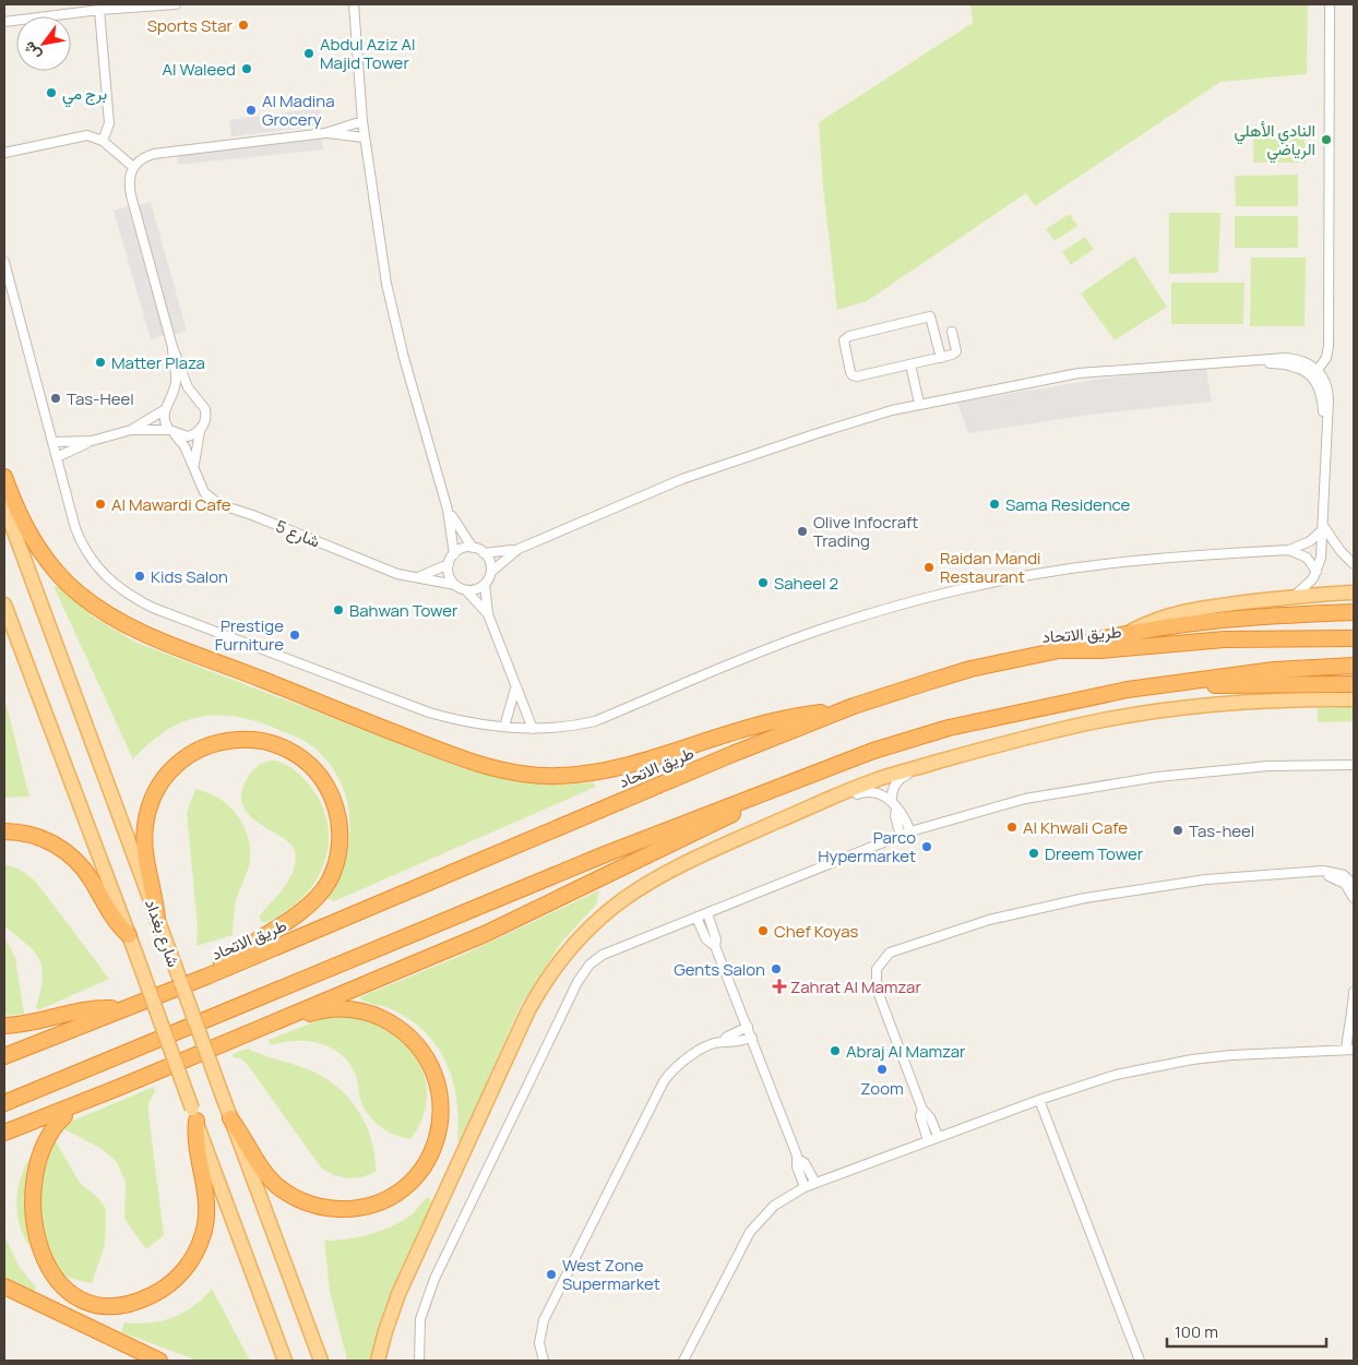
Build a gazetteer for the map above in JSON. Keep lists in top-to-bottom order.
{
  "streets": {
    "highway": ["طريق الاتحاد"],
    "main road": ["شارع بغداد"],
    "street": ["شارع 5"]
  },
  "places": {
    "other": [
      "Sports Star",
      "Abdul Aziz Al Majid Tower",
      "Al Waleed",
      "برج مي",
      "Al Madina Grocery",
      "النادي الأهلي الرياضي",
      "Matter Plaza",
      "Tas-Heel",
      "Al Mawardi Cafe",
      "Sama Residence",
      "Olive Infocraft Trading",
      "Raidan Mandi Restaurant",
      "Kids Salon",
      "Saheel 2",
      "Bahwan Tower",
      "Prestige Furniture",
      "Al Khwali Cafe",
      "Tas-heel",
      "Parco Hypermarket",
      "Dreem Tower",
      "Chef Koyas",
      "Gents Salon",
      "Abraj Al Mamzar",
      "Zoom",
      "West Zone Supermarket"
    ],
    "health": ["Zahrat Al Mamzar"]
  },
  "scale_bar": "100 m",
  "north": "bottom left"
}
